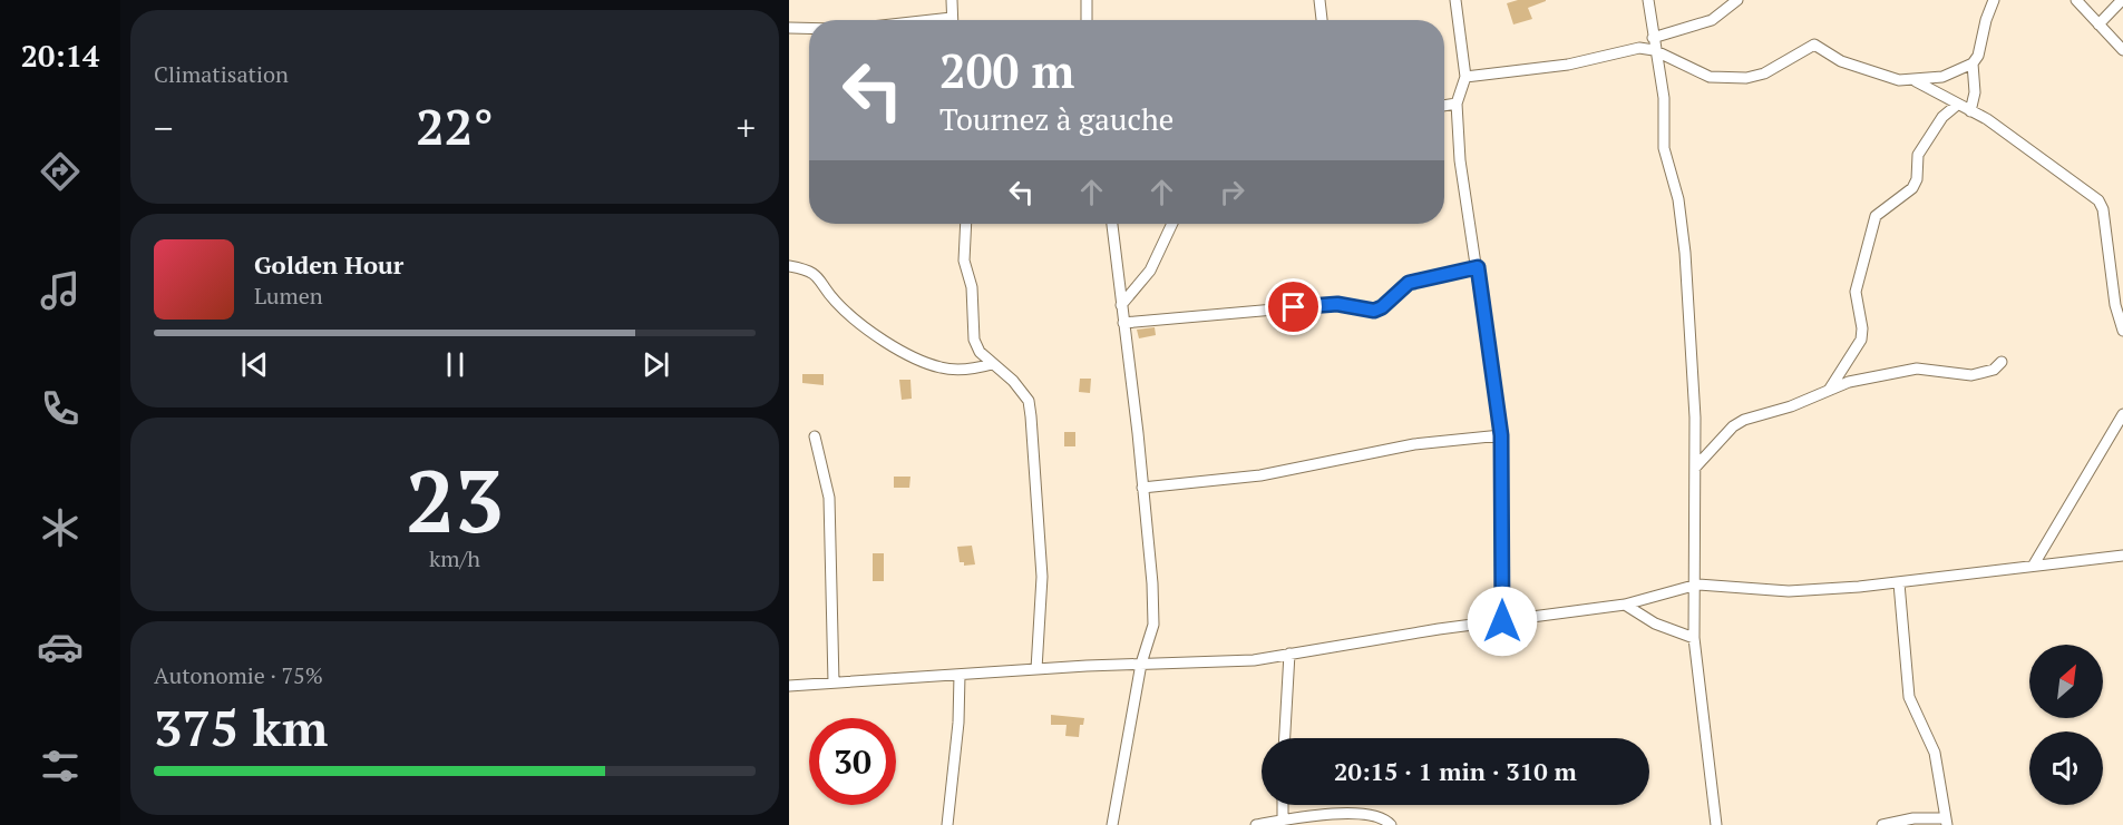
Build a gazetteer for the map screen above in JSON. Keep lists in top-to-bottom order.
{
  "north": "top right",
  "page": {
    "tabs": "20:14",
    "tile": [
      "Climatisation",
      ["23", "km/h"],
      ["Autonomie · 75%", "375 km"]
    ],
    "turn": ["200 m", "Tournez à gauche"],
    "heat": ["−", "22°", "+"],
    "song": ["Golden Hour", "Lumen"],
    "limit": "30",
    "trip": "20:15 · 1 min · 310 m"
  }
}
